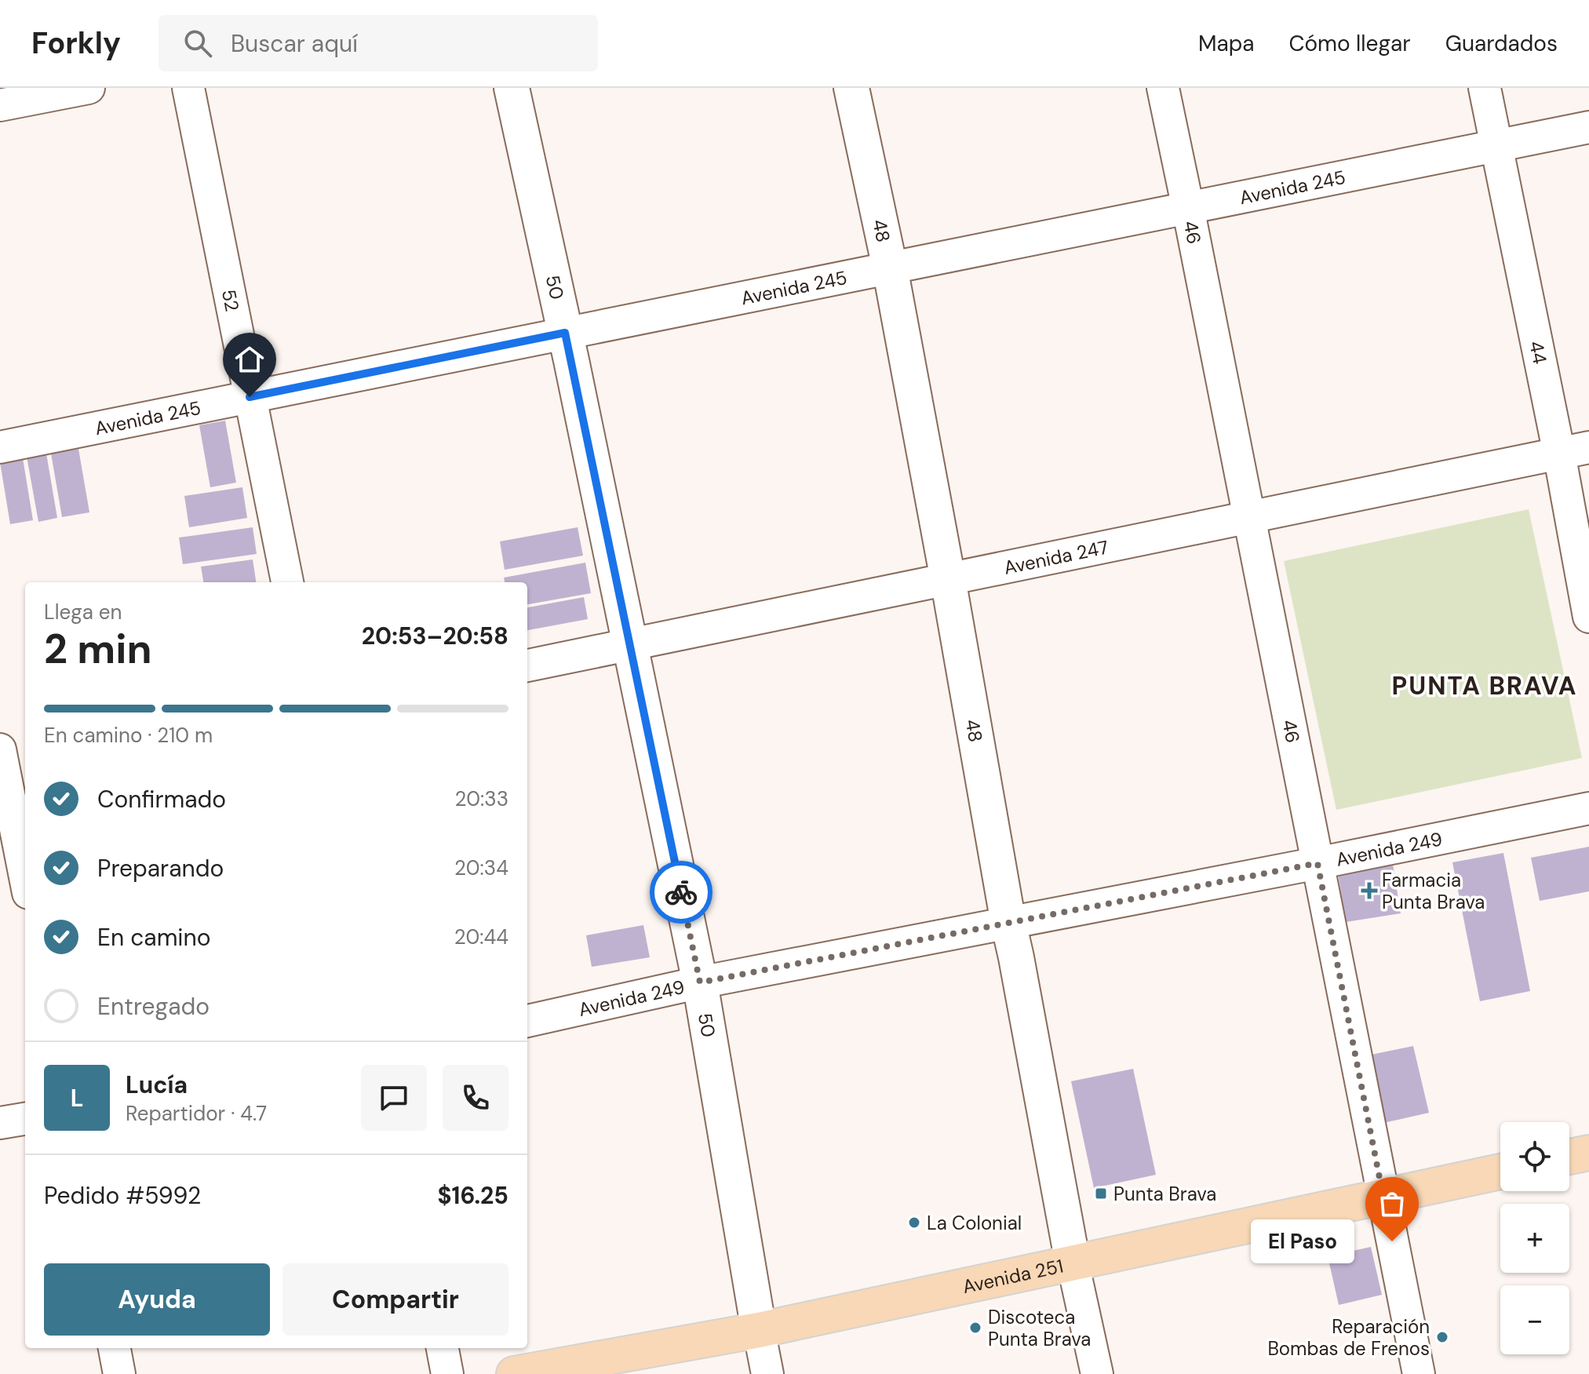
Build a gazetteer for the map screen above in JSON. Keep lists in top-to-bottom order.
{
  "streets": {
    "main road": ["Avenida 251"],
    "street": [
      "Avenida 245",
      "48",
      "46",
      "50",
      "52",
      "44",
      "Avenida 247",
      "Avenida 249"
    ]
  },
  "crossings": [
    ["Avenida 245", "48"],
    ["Avenida 245", "46"],
    ["Avenida 245", "50"],
    ["Avenida 245", "52"],
    ["Avenida 245", "44"],
    ["48", "Avenida 247"],
    ["48", "Avenida 249"],
    ["48", "Avenida 251"],
    ["46", "Avenida 247"],
    ["46", "Avenida 249"],
    ["46", "Avenida 251"],
    ["50", "Avenida 247"],
    ["50", "Avenida 249"],
    ["50", "Avenida 251"],
    ["44", "Avenida 247"]
  ],
  "districts": ["PUNTA BRAVA"],
  "places": {
    "health": ["Farmacia Punta Brava"],
    "transit": ["Punta Brava"],
    "other": [
      "La Colonial",
      "El Paso",
      "Discoteca Punta Brava",
      "Reparación Bombas de Frenos"
    ]
  },
  "page": {
    "header": "Forkly",
    "search": "Buscar aquí",
    "nav": ["Mapa", "Cómo llegar", "Guardados"],
    "heading": ["2 min", "Llega en", "20:53–20:58"],
    "panel": [
      "Lucía",
      "Repartidor · 4.7",
      "Pedido #5992",
      "$16.25"
    ],
    "bar": "En camino · 210 m",
    "list": [
      ["Confirmado", "20:33"],
      ["Preparando", "20:34"],
      ["En camino", "20:44"],
      "Entregado"
    ],
    "round": "L",
    "map_buttons": ["+", "−"],
    "bubble": "El Paso",
    "buttons": ["Ayuda", "Compartir"]
  }
}
